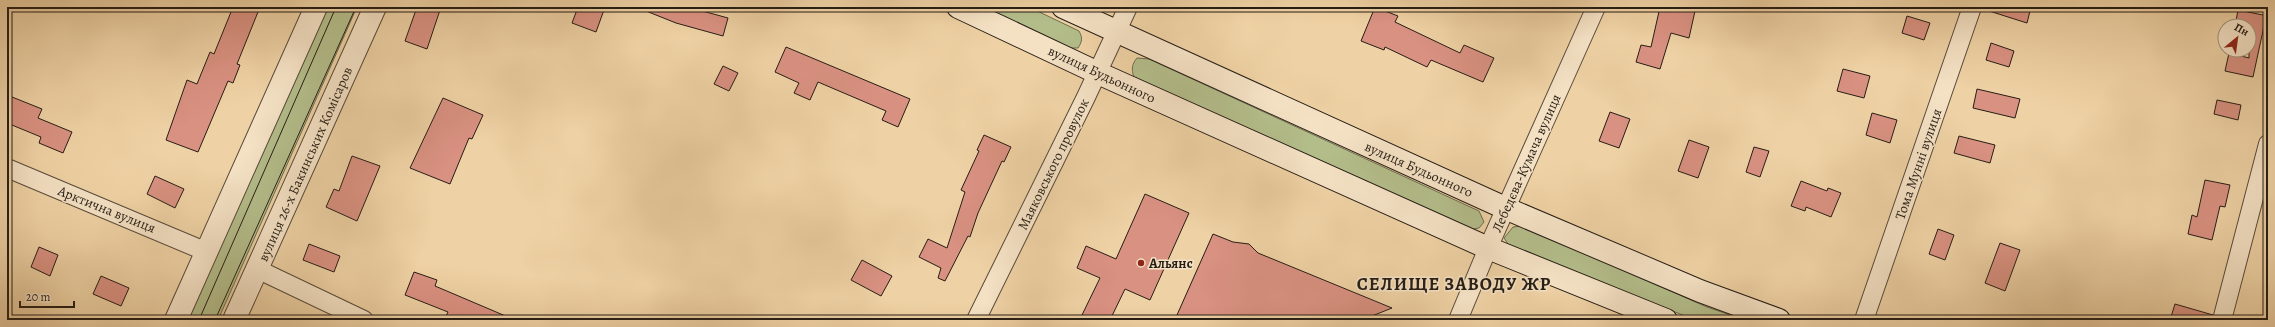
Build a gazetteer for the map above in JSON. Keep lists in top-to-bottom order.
{
  "streets": {
    "main road": ["вулиця Будьонного", "вулиця 26-х Бакинських Комісаров"],
    "street": [
      "Лебедєва-Кумача вулиця",
      "Маяковського провулок",
      "Тома Мунні вулиця",
      "Арктична вулиця"
    ]
  },
  "crossings": [
    ["вулиця Будьонного", "Лебедєва-Кумача вулиця"],
    ["вулиця Будьонного", "Маяковського провулок"]
  ],
  "districts": ["СЕЛИЩЕ ЗАВОДУ ЖР"],
  "places": ["Альянс"],
  "scale_bar": "20 m",
  "north": "top right"
}
